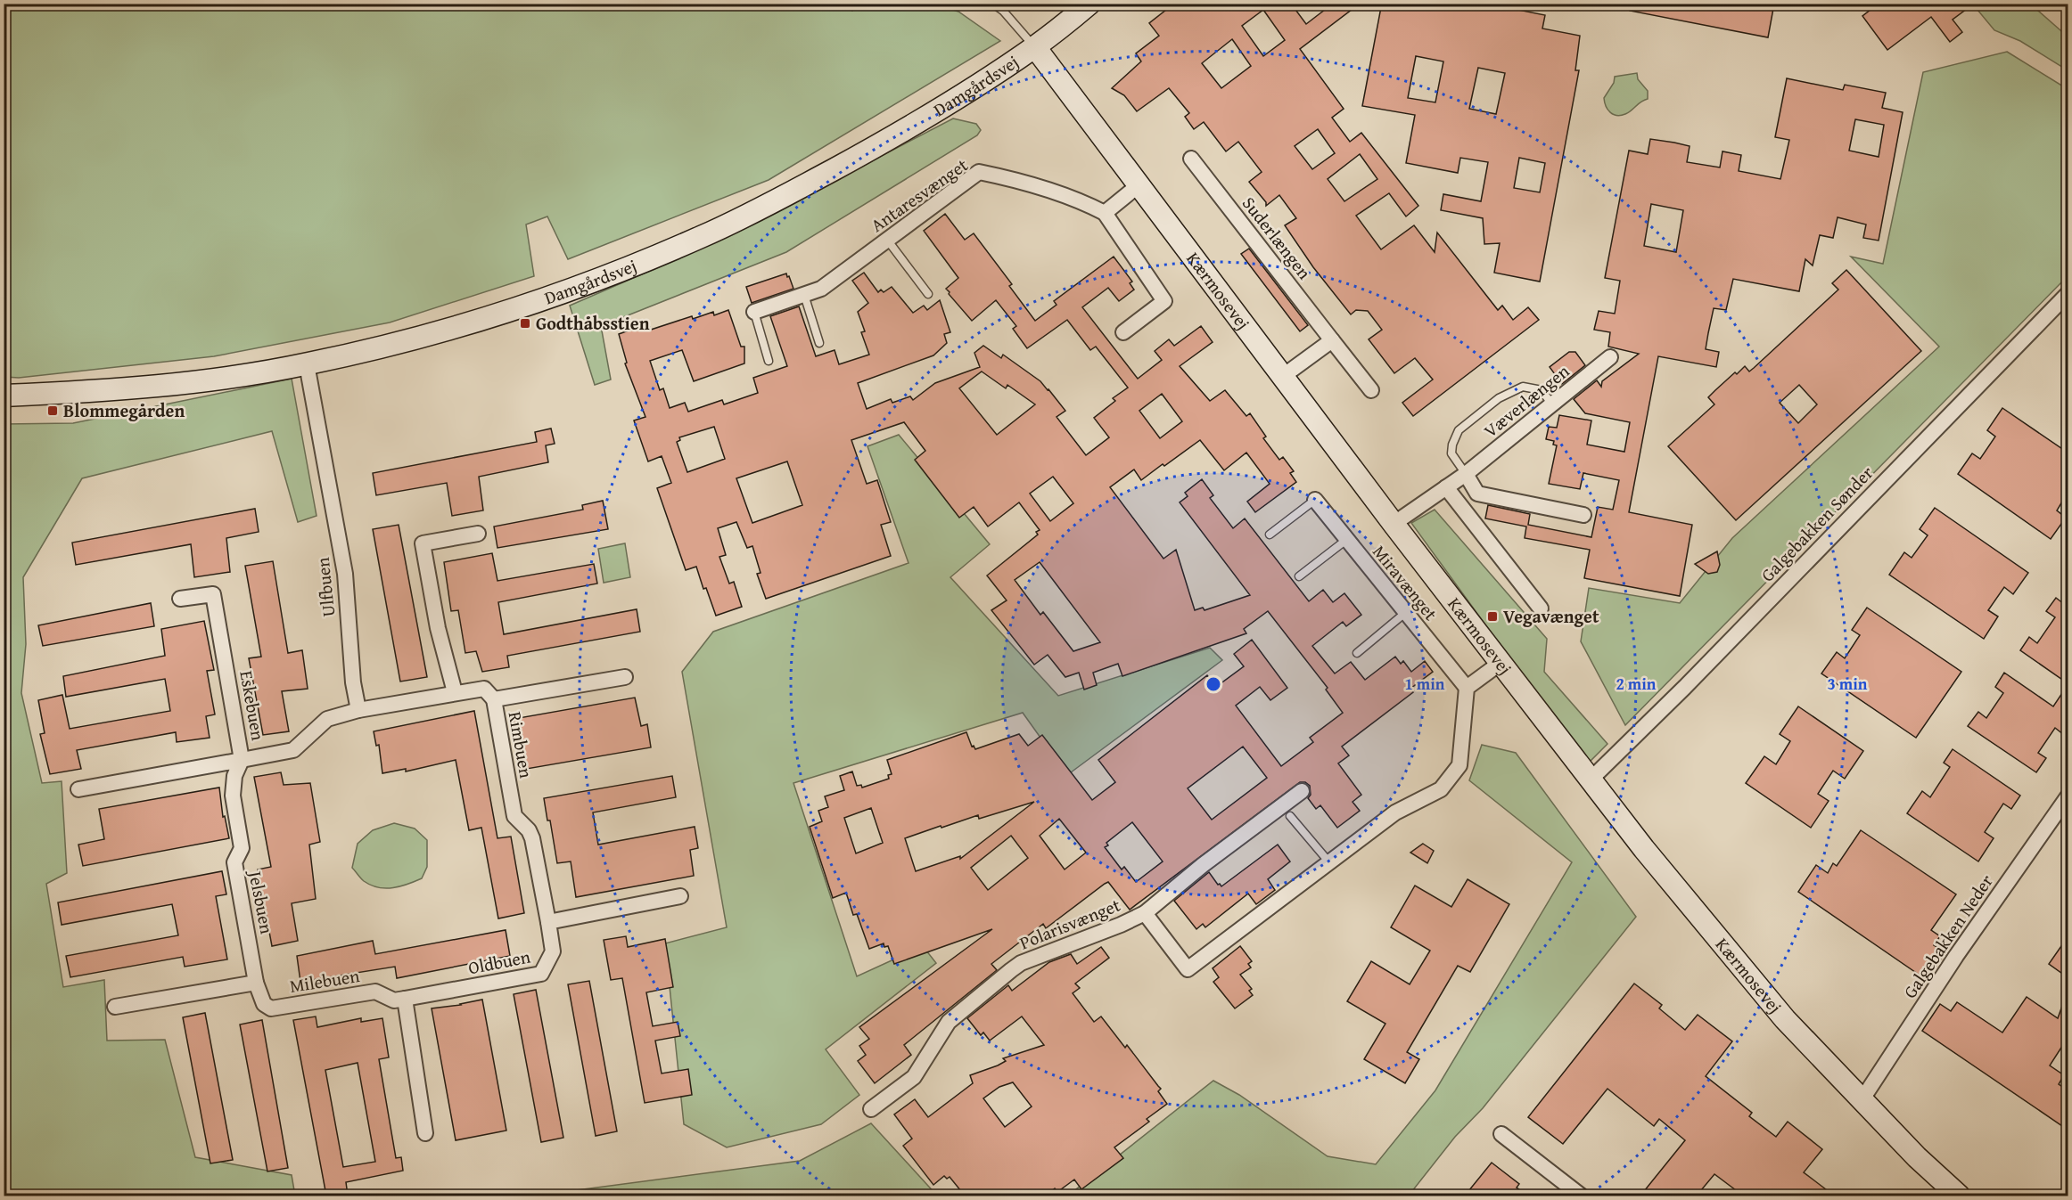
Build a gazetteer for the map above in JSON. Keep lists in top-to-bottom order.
{
  "streets": {
    "street": [
      "Damgårdsvej",
      "Antaresvænget",
      "Suderlængen",
      "Kærmosevej",
      "Væverlængen",
      "Galgebakken Sønder",
      "Miravænget",
      "Ulfbuen",
      "Eskebuen",
      "Rimbuen",
      "Jelsbuen",
      "Polarisvænget",
      "Galgebakken Neder",
      "Oldbuen",
      "Milebuen"
    ]
  },
  "crossings": [
    ["Damgårdsvej", "Kærmosevej"],
    ["Damgårdsvej", "Ulfbuen"],
    ["Kærmosevej", "Væverlængen"],
    ["Kærmosevej", "Galgebakken Sønder"],
    ["Kærmosevej", "Galgebakken Neder"],
    ["Ulfbuen", "Eskebuen"],
    ["Eskebuen", "Jelsbuen"],
    ["Rimbuen", "Oldbuen"],
    ["Jelsbuen", "Milebuen"],
    ["Oldbuen", "Milebuen"]
  ],
  "places": {
    "transit": ["Godthåbsstien", "Blommegården", "Vegavænget"]
  },
  "rings": ["1 min", "2 min", "3 min"]
}
